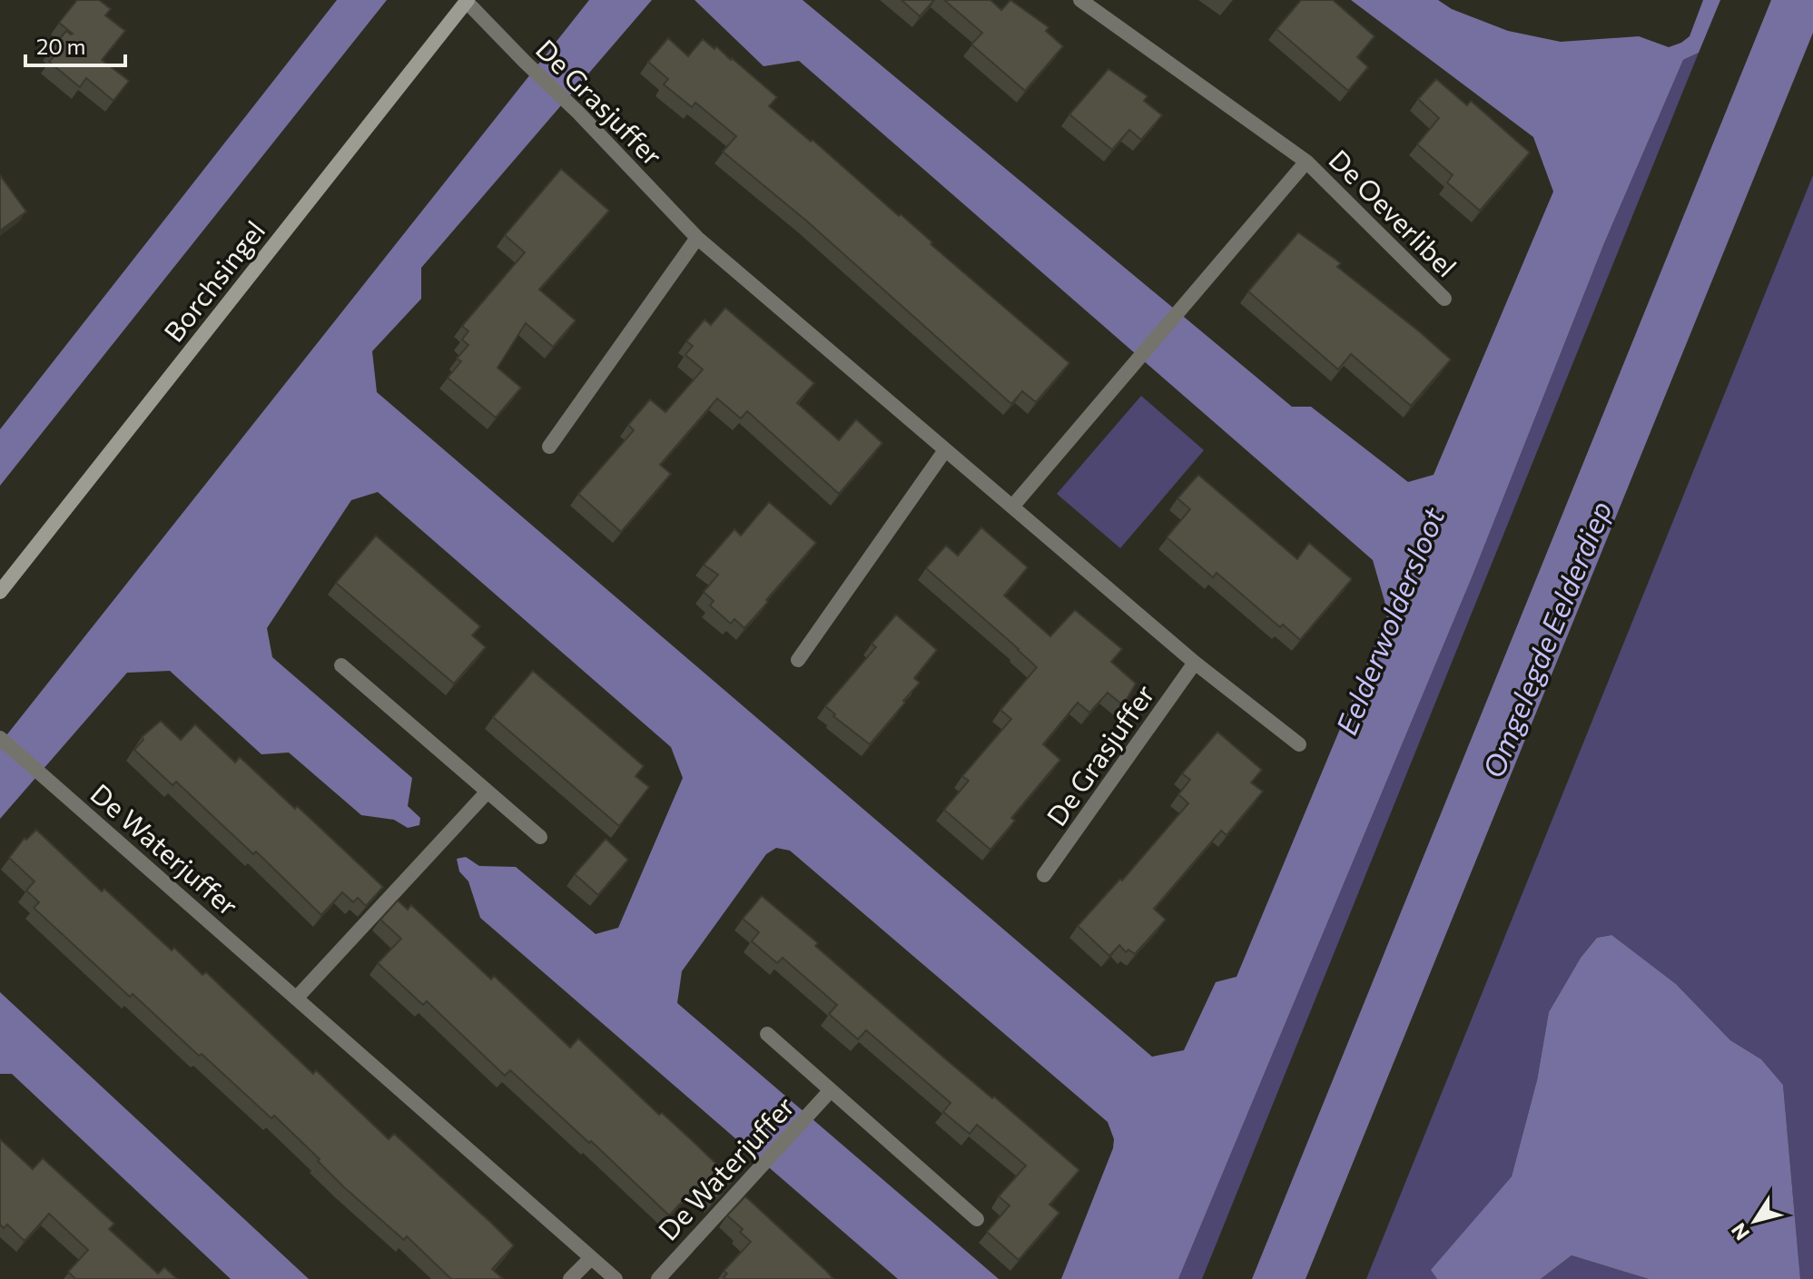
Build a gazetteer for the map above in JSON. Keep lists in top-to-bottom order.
{
  "streets": {
    "main road": ["Borchsingel"],
    "street": ["De Grasjuffer", "De Oeverlibel", "De Waterjuffer"]
  },
  "crossings": [
    ["De Grasjuffer", "De Oeverlibel"],
    ["De Grasjuffer", "Borchsingel"]
  ],
  "water": ["Eelderwoldersloot", "Omgelegde Eelderdiep"],
  "scale_bar": "20 m",
  "north": "bottom left"
}
